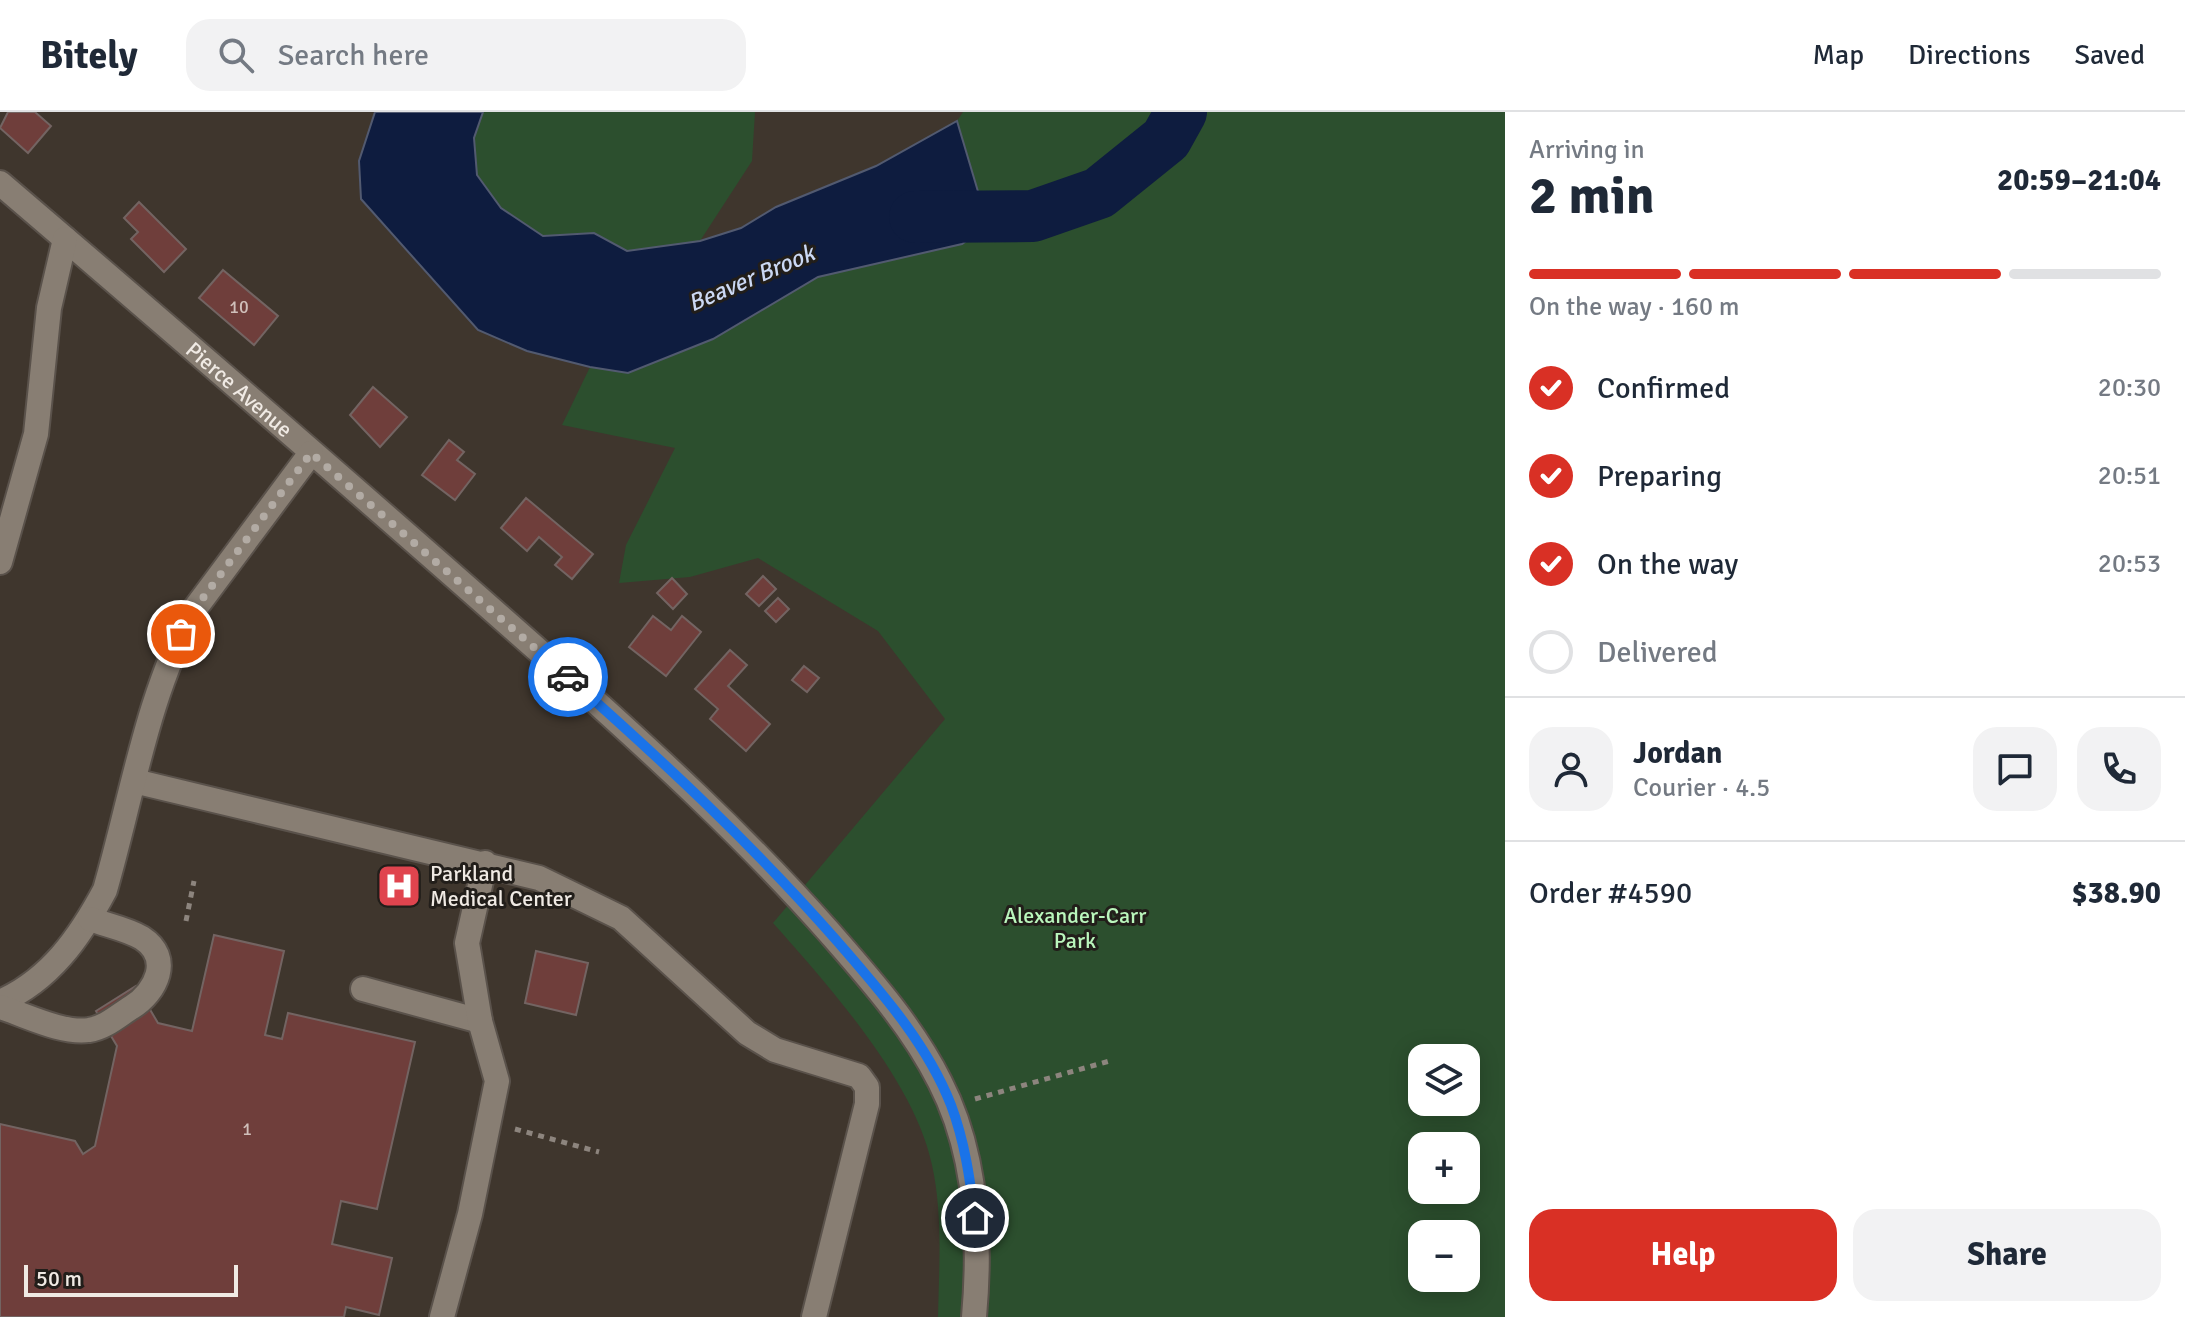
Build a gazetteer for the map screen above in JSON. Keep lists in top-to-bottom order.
{
  "streets": {
    "street": ["Pierce Avenue"]
  },
  "water": ["Beaver Brook"],
  "parks": ["Alexander-Carr Park"],
  "places": {
    "hospital": ["Parkland Medical Center"]
  },
  "house_numbers": ["10", "1"],
  "scale_bar": "50 m",
  "page": {
    "header": "Bitely",
    "search": "Search here",
    "nav": ["Map", "Directions", "Saved"],
    "heading": ["2 min", "Arriving in", "20:59–21:04"],
    "panel": [
      "Jordan",
      "Courier · 4.5",
      "Order #4590",
      "$38.90"
    ],
    "bar": "On the way · 160 m",
    "list": [
      ["Confirmed", "20:30"],
      ["Preparing", "20:51"],
      ["On the way", "20:53"],
      "Delivered"
    ],
    "map_buttons": ["+", "−"],
    "buttons": ["Help", "Share"],
    "scale": "50 m"
  }
}
